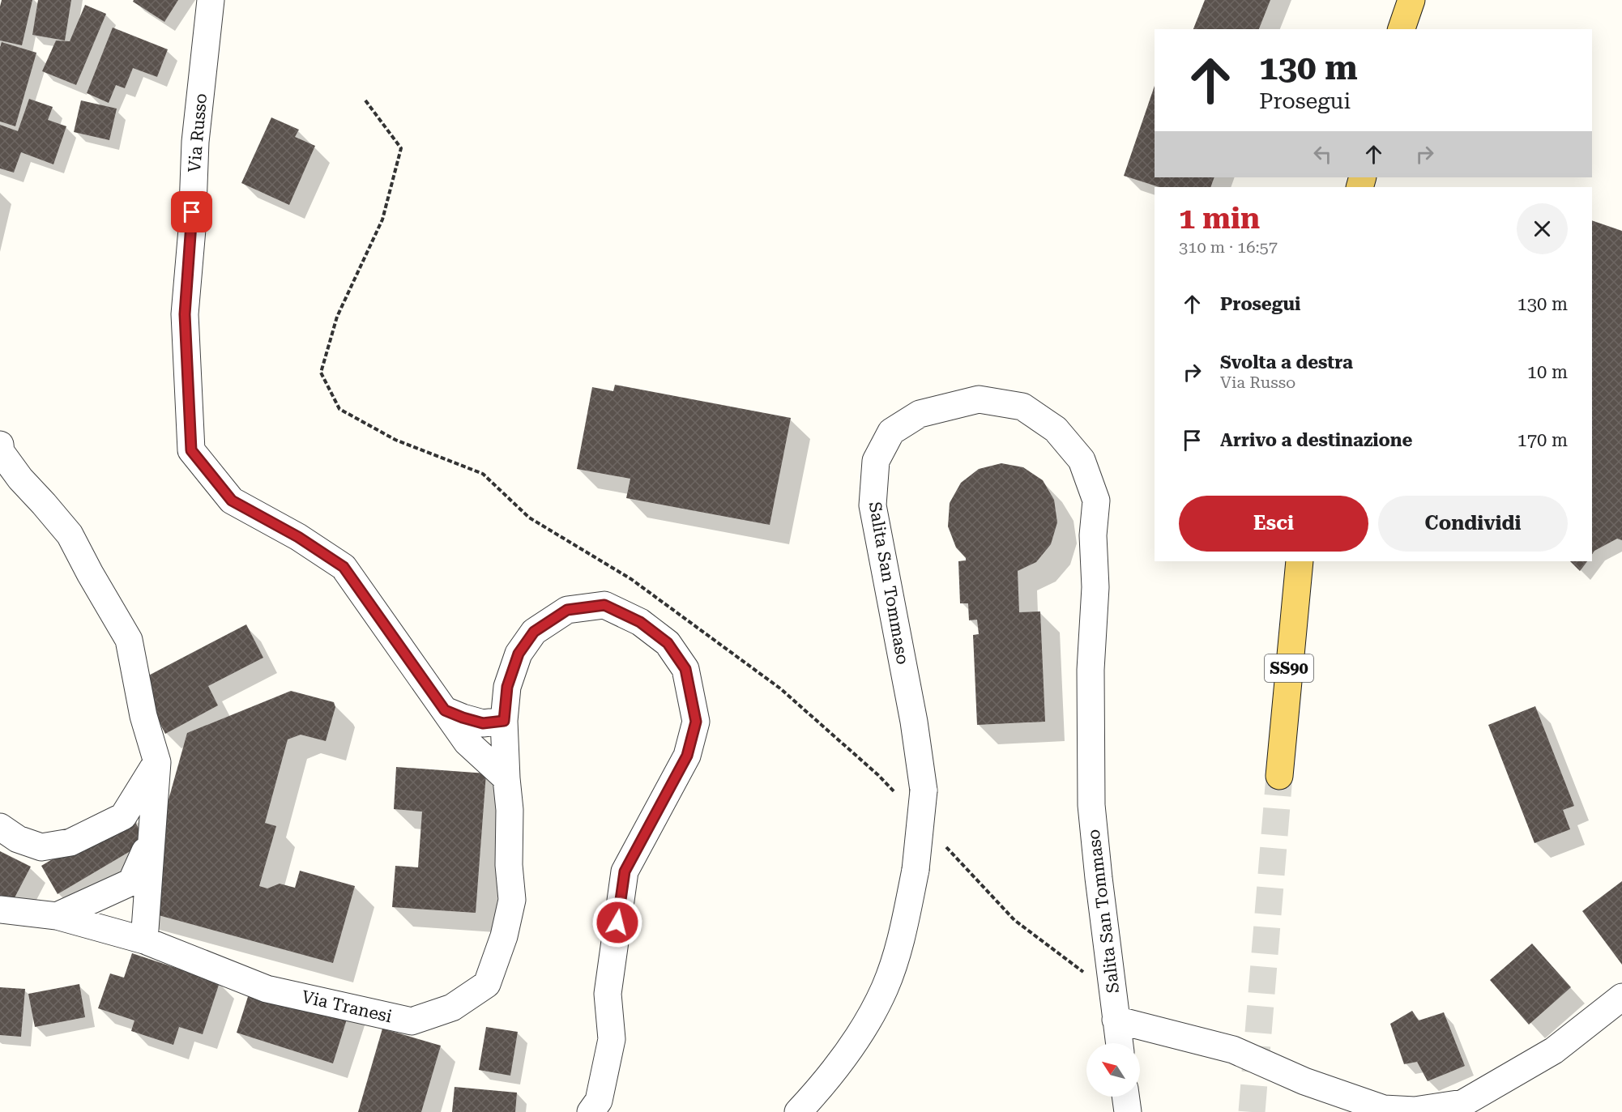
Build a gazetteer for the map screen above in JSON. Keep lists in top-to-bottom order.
{
  "streets": {
    "main road": ["SS90"],
    "street": ["Via Russo", "Salita San Tommaso", "Via Tranesi"]
  },
  "crossings": [
    ["Via Russo", "Via Tranesi"]
  ],
  "north": "top left",
  "page": {
    "turn": ["130 m", "Prosegui"],
    "heading": ["1 min", "310 m · 16:57"],
    "list": [
      {
        "name": "Prosegui",
        "value": "130 m"
      },
      {
        "name": "Svolta a destra",
        "note": "Via Russo",
        "value": "10 m"
      },
      {
        "name": "Arrivo a destinazione",
        "value": "170 m"
      }
    ],
    "buttons": ["Esci", "Condividi"]
  }
}
